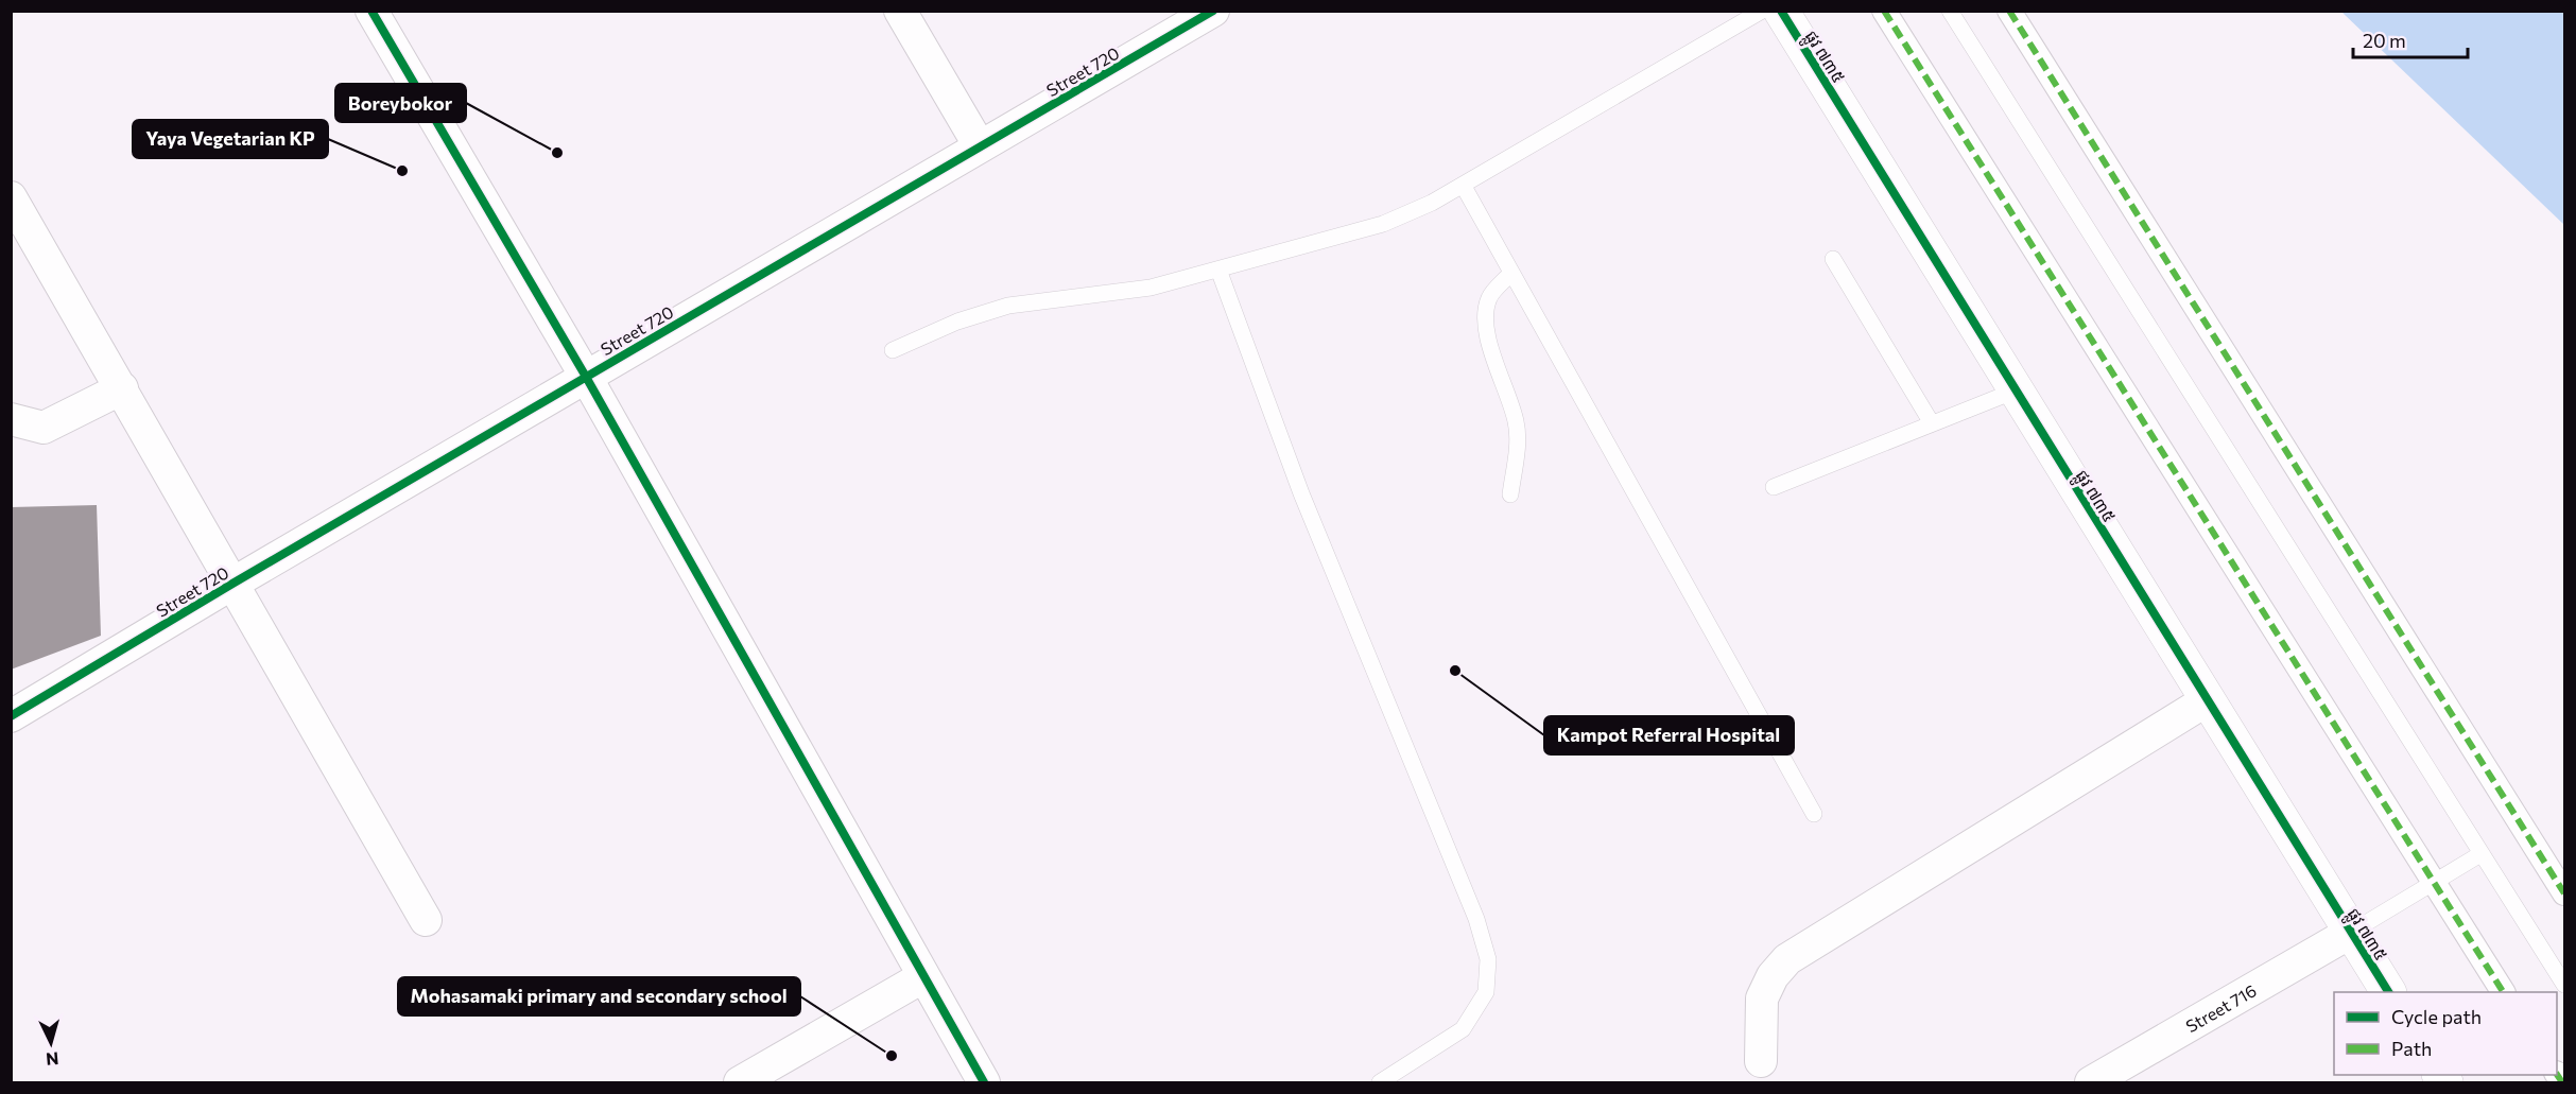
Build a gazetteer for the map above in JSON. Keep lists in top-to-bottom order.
{
  "streets": {
    "street": ["ផ្លូវ ៧៣៥", "Street 720", "Street 716"]
  },
  "crossings": [
    ["ផ្លូវ ៧៣៥", "Street 716"]
  ],
  "places": [
    "Boreybokor",
    "Yaya Vegetarian KP",
    "Kampot Referral Hospital",
    "Mohasamaki primary and secondary school"
  ],
  "legend": ["Cycle path", "Path"],
  "scale_bar": "20 m",
  "north": "bottom"
}
